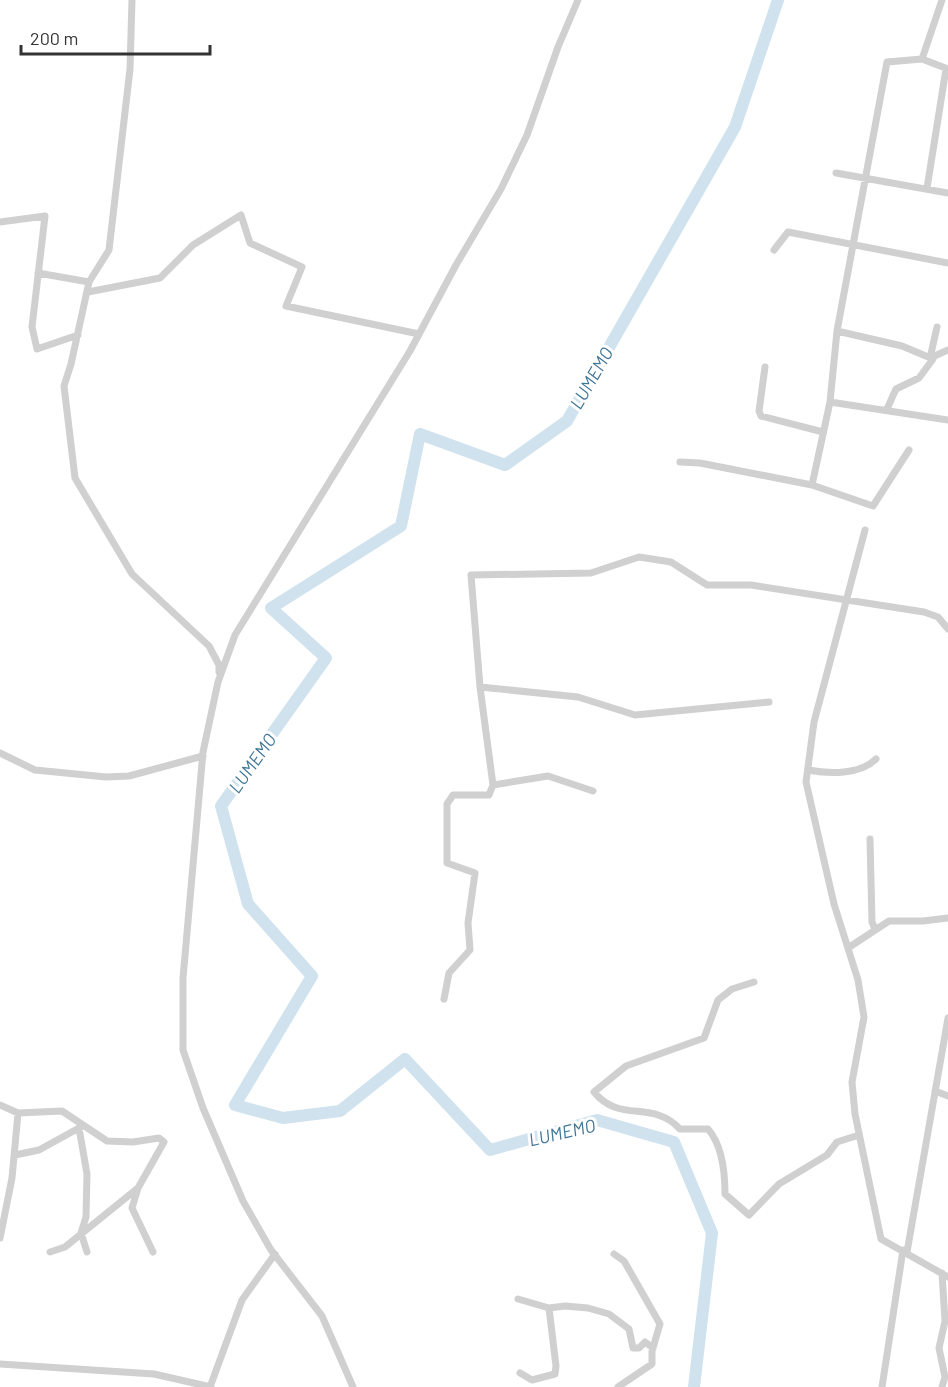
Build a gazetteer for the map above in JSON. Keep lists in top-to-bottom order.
{
  "water": ["LUMEMO"],
  "scale_bar": "200 m"
}
